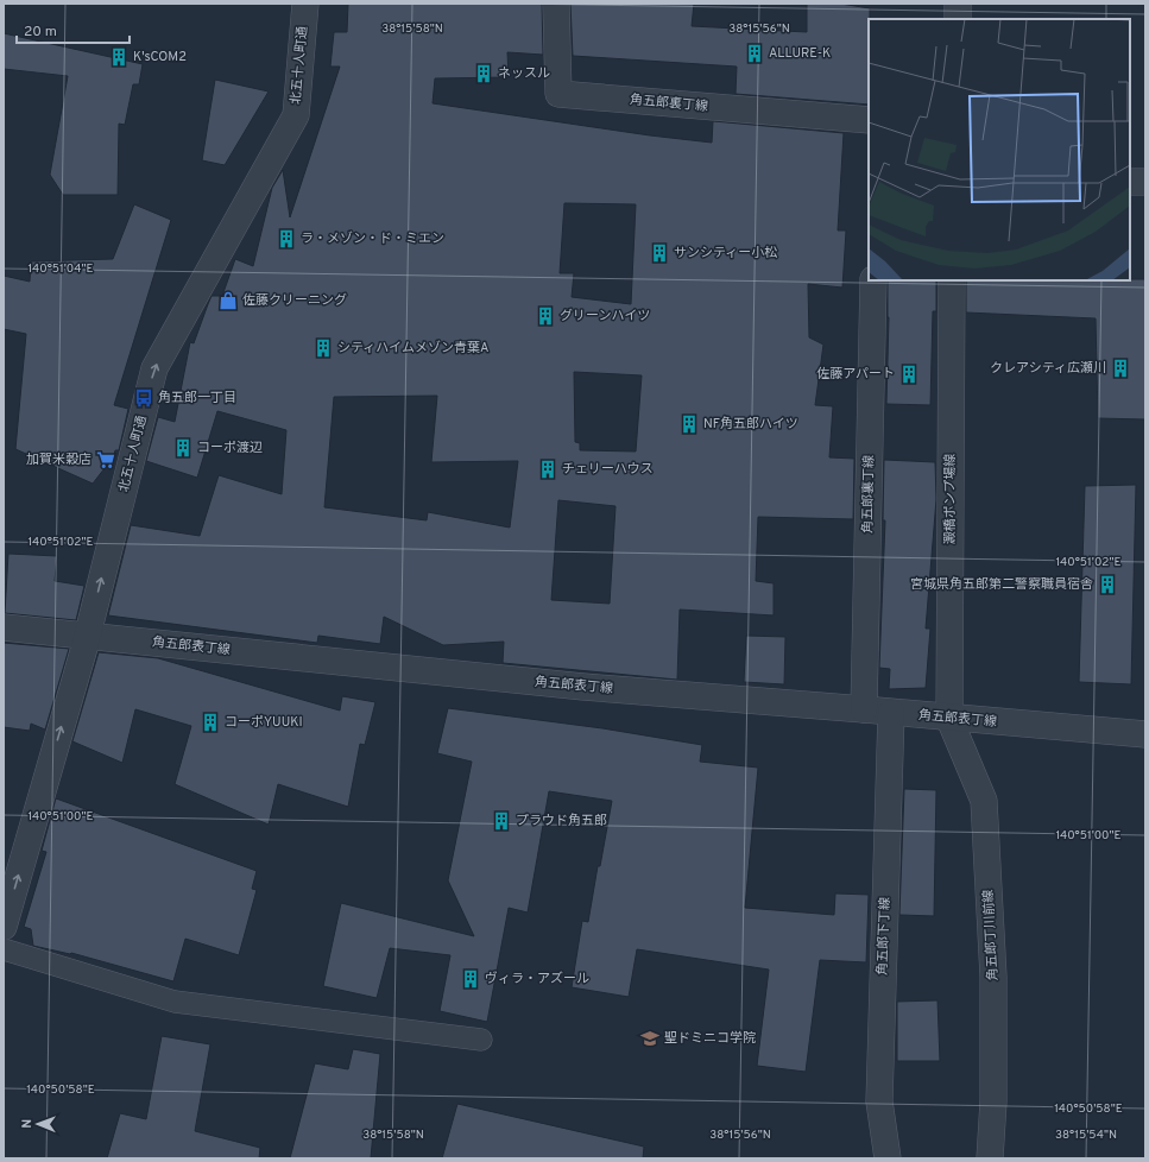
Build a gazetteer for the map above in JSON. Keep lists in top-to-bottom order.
{
  "streets": {
    "street": [
      "北五十人町通",
      "角五郎裏丁線",
      "澱橋ポンプ場線",
      "角五郎表丁線",
      "角五郎丁川前線",
      "角五郎下丁線"
    ]
  },
  "crossings": [
    ["北五十人町通", "角五郎表丁線"],
    ["角五郎裏丁線", "角五郎表丁線"],
    ["澱橋ポンプ場線", "角五郎表丁線"],
    ["澱橋ポンプ場線", "角五郎丁川前線"],
    ["角五郎表丁線", "角五郎丁川前線"],
    ["角五郎表丁線", "角五郎下丁線"]
  ],
  "one_way": ["北五十人町通"],
  "places": {
    "building": [
      "ALLURE-K",
      "K'sCOM2",
      "ネッスル",
      "ラ・メゾン・ド・ミエン",
      "サンシティー小松",
      "グリーンハイツ",
      "シティハイムメゾン青葉A",
      "クレアシティ広瀬川",
      "佐藤アパート",
      "NF角五郎ハイツ",
      "コーポ渡辺",
      "チェリーハウス",
      "宮城県角五郎第二警察職員宿舎",
      "コーポYUUKI",
      "プラウド角五郎",
      "ヴィラ・アズール"
    ],
    "shop": ["佐藤クリーニング"],
    "bus stop": ["角五郎一丁目"],
    "supermarket": ["加賀米穀店"],
    "school or university": ["聖ドミニコ学院"]
  },
  "scale_bar": "20 m",
  "north": "left",
  "coordinates": [
    "38°15'58\"N",
    "38°15'56\"N",
    "140°51'04\"E",
    "140°51'02\"E",
    "140°51'00\"E",
    "140°50'58\"E",
    "38°15'54\"N"
  ]
}
